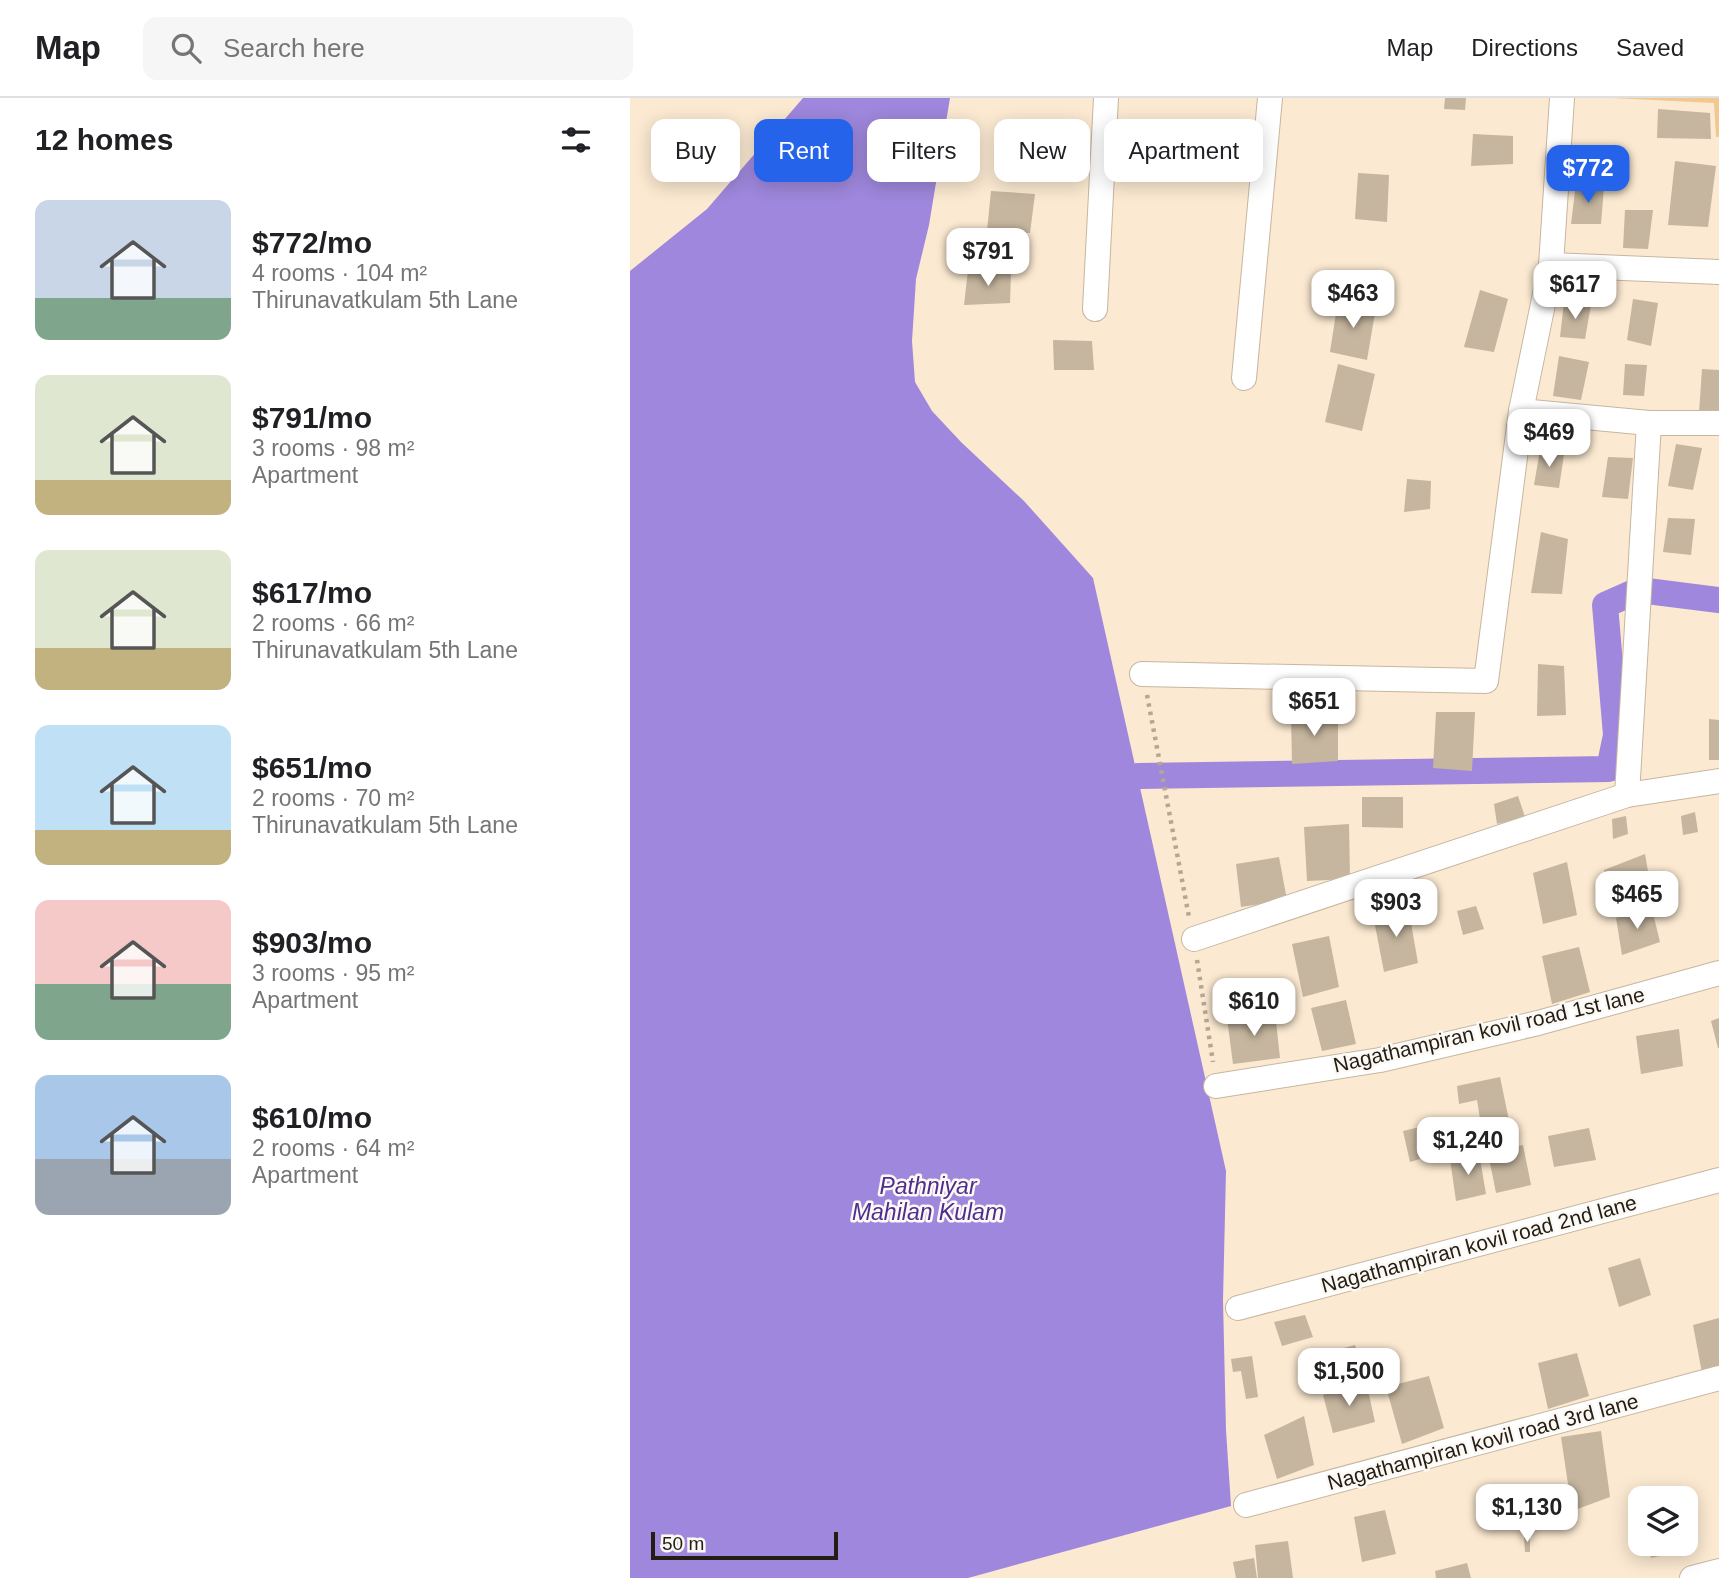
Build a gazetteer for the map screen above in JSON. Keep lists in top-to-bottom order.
{
  "streets": {
    "street": ["Nagathampiran kovil road 1st lane", "Nagathampiran kovil road 2nd lane", "Nagathampiran kovil road 3rd lane"]
  },
  "water": ["Pathniyar Mahilan Kulam"],
  "scale_bar": "50 m",
  "page": {
    "header": "Map",
    "search": "Search here",
    "nav": ["Map", "Directions", "Saved"],
    "heading": "12 homes",
    "chip": [
      "Buy",
      "Rent",
      "Filters",
      "New",
      "Apartment"
    ],
    "price": [
      "$772",
      "$791",
      "$617",
      "$463",
      "$469",
      "$651",
      "$465",
      "$903",
      "$610",
      "$1,240",
      "$1,500",
      "$1,130"
    ],
    "list": [
      {
        "name": "$772/mo",
        "note": "4 rooms · 104 m² · Thirunavatkulam 5th Lane"
      },
      {
        "name": "$791/mo",
        "note": "3 rooms · 98 m² · Apartment"
      },
      {
        "name": "$617/mo",
        "note": "2 rooms · 66 m² · Thirunavatkulam 5th Lane"
      },
      {
        "name": "$651/mo",
        "note": "2 rooms · 70 m² · Thirunavatkulam 5th Lane"
      },
      {
        "name": "$903/mo",
        "note": "3 rooms · 95 m² · Apartment"
      },
      {
        "name": "$610/mo",
        "note": "2 rooms · 64 m² · Apartment"
      }
    ],
    "scale": "50 m"
  }
}
